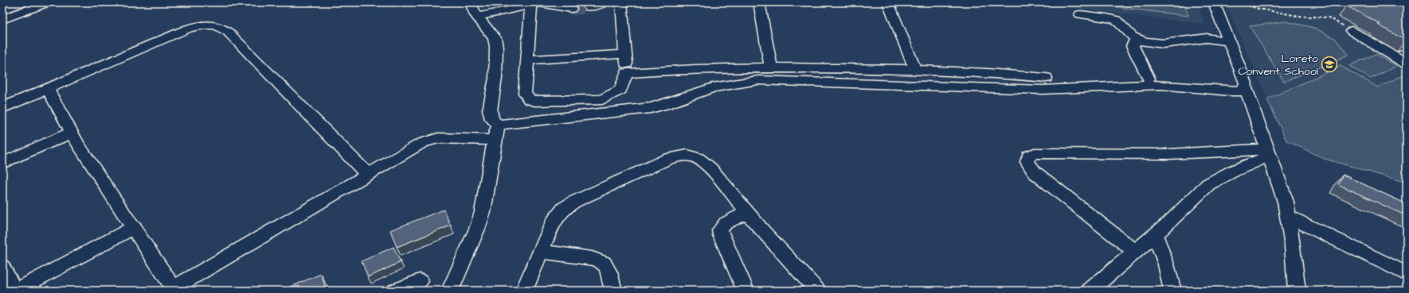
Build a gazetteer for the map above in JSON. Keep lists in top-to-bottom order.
{
  "places": {
    "school or university": ["Loreto Convent School"]
  }
}
